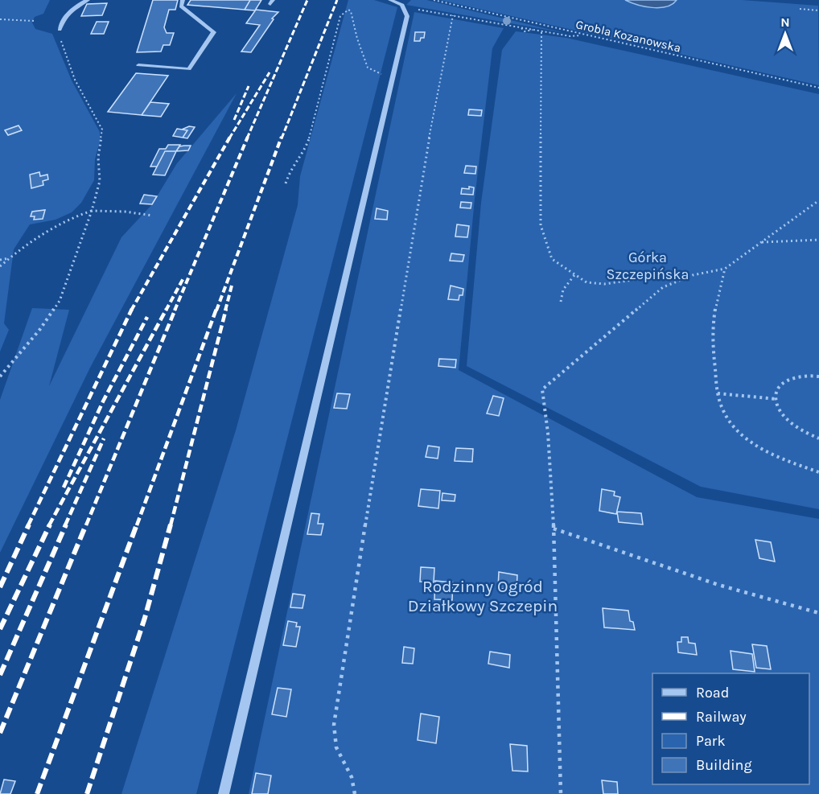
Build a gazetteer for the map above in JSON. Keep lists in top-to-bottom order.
{
  "streets": {
    "path": ["Grobla Kozanowska"]
  },
  "parks": ["Górka Szczepińska", "Rodzinny Ogród Działkowy Szczepin"],
  "legend": [
    "Road",
    "Railway",
    "Park",
    "Building"
  ],
  "north": "top"
}
